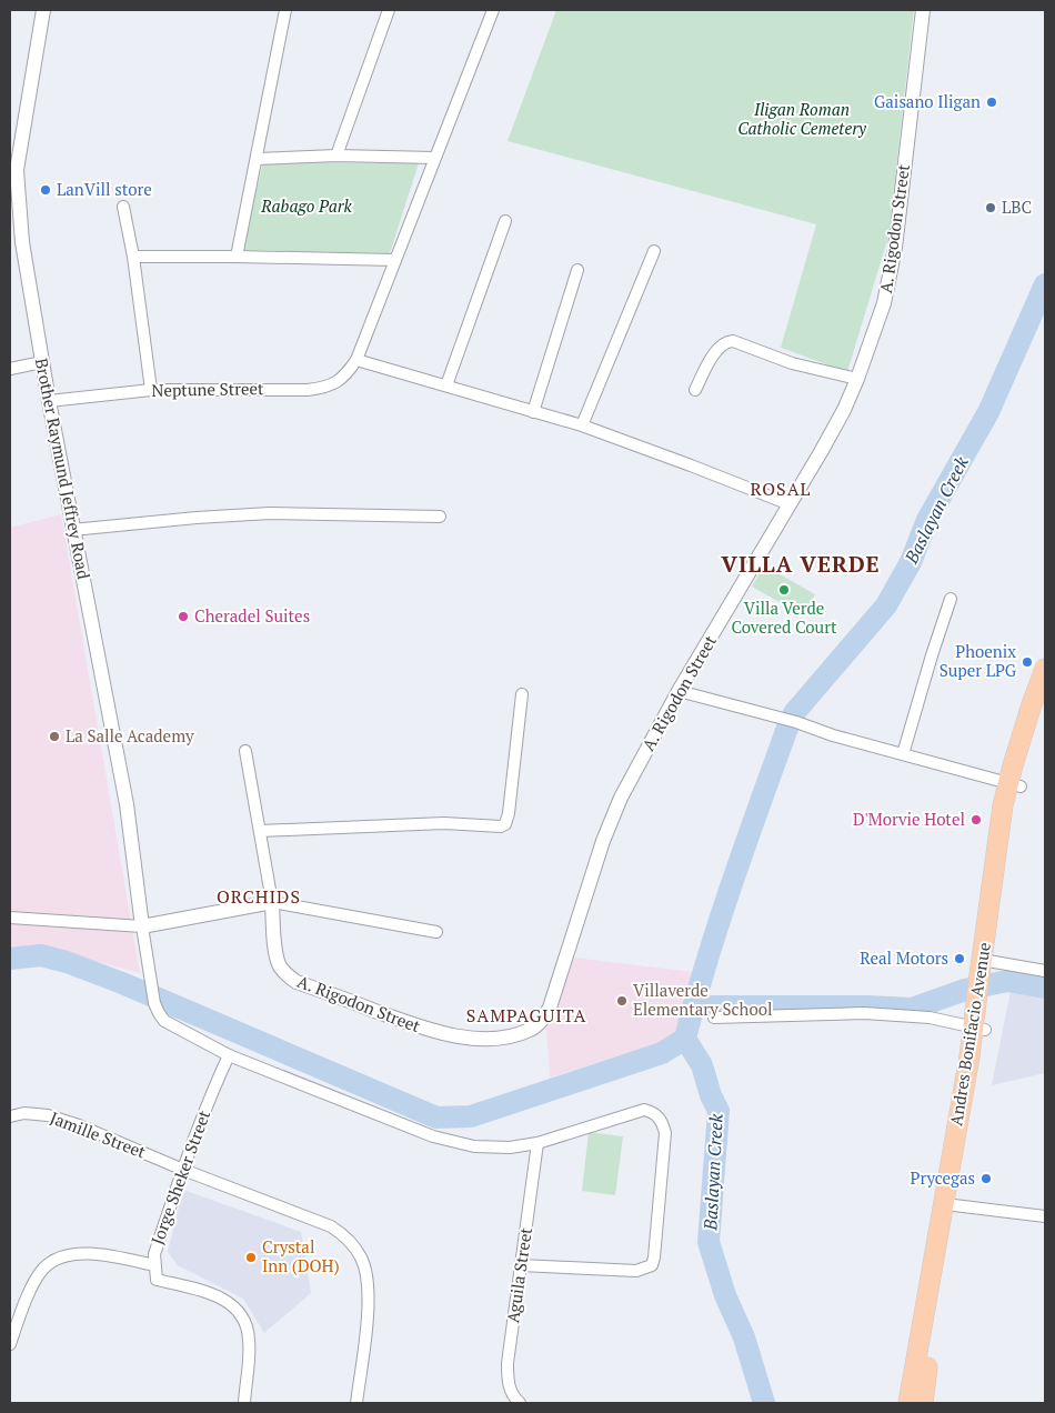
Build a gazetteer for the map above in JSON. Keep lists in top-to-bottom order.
{
  "streets": {
    "highway": ["Andres Bonifacio Avenue"],
    "street": [
      "A. Rigodon Street",
      "Neptune Street",
      "Brother Raymund Jeffrey Road",
      "Jamille Street",
      "Jorge Sheker Street",
      "Aguila Street"
    ]
  },
  "crossings": [
    ["Neptune Street", "Brother Raymund Jeffrey Road"],
    ["Jamille Street", "Jorge Sheker Street"]
  ],
  "districts": [
    "ROSAL",
    "VILLA VERDE",
    "ORCHIDS",
    "SAMPAGUITA"
  ],
  "water": ["Baslayan Creek"],
  "parks": ["Iligan Roman Catholic Cemetery", "Rabago Park"],
  "places": [
    "Gaisano Iligan",
    "LanVill store",
    "LBC",
    "Villa Verde Covered Court",
    "Cheradel Suites",
    "Phoenix Super LPG",
    "La Salle Academy",
    "D'Morvie Hotel",
    "Real Motors",
    "Villaverde Elementary School",
    "Prycegas",
    "Crystal Inn (DOH)"
  ]
}
